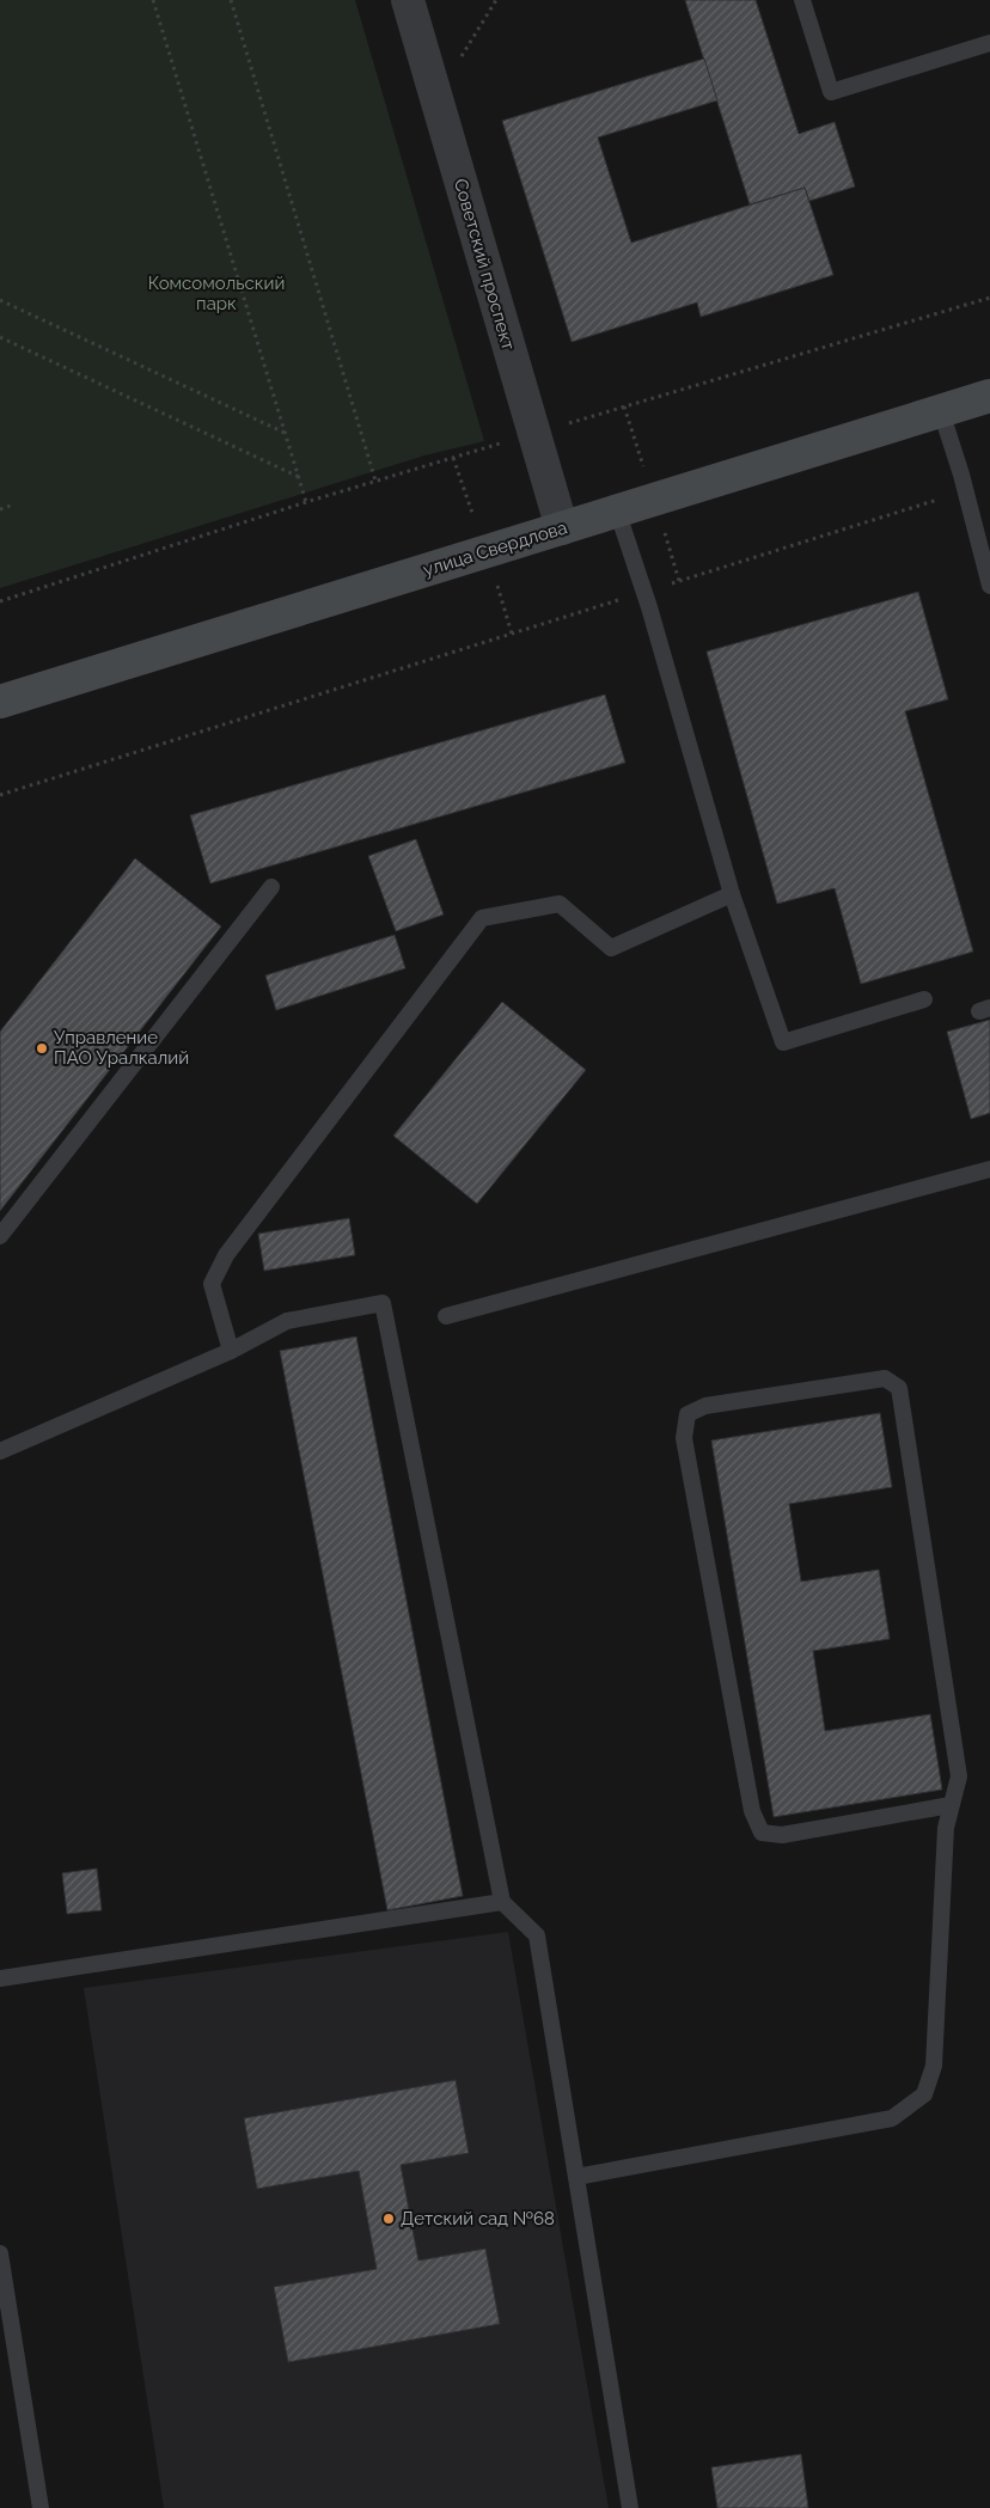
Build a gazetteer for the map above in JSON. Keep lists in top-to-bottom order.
{
  "streets": {
    "main road": ["улица Свердлова"],
    "street": ["Советский проспект"]
  },
  "crossings": [
    ["Советский проспект", "улица Свердлова"]
  ],
  "parks": ["Комсомольский парк"],
  "places": ["Управление ПАО Уралкалий", "Детский сад №68"]
}
